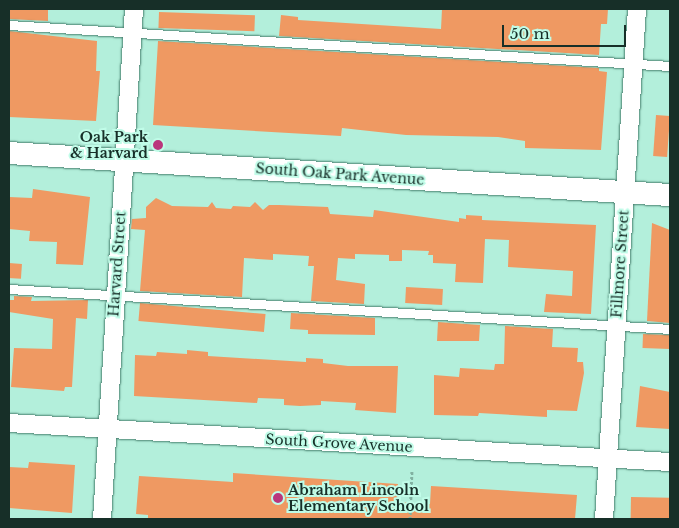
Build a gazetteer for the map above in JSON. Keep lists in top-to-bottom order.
{
  "streets": {
    "street": [
      "South Oak Park Avenue",
      "Harvard Street",
      "Fillmore Street",
      "South Grove Avenue"
    ]
  },
  "crossings": [
    ["South Oak Park Avenue", "Harvard Street"],
    ["South Oak Park Avenue", "Fillmore Street"],
    ["Harvard Street", "South Grove Avenue"],
    ["Fillmore Street", "South Grove Avenue"]
  ],
  "places": ["Oak Park & Harvard", "Abraham Lincoln Elementary School"],
  "scale_bar": "50 m"
}
